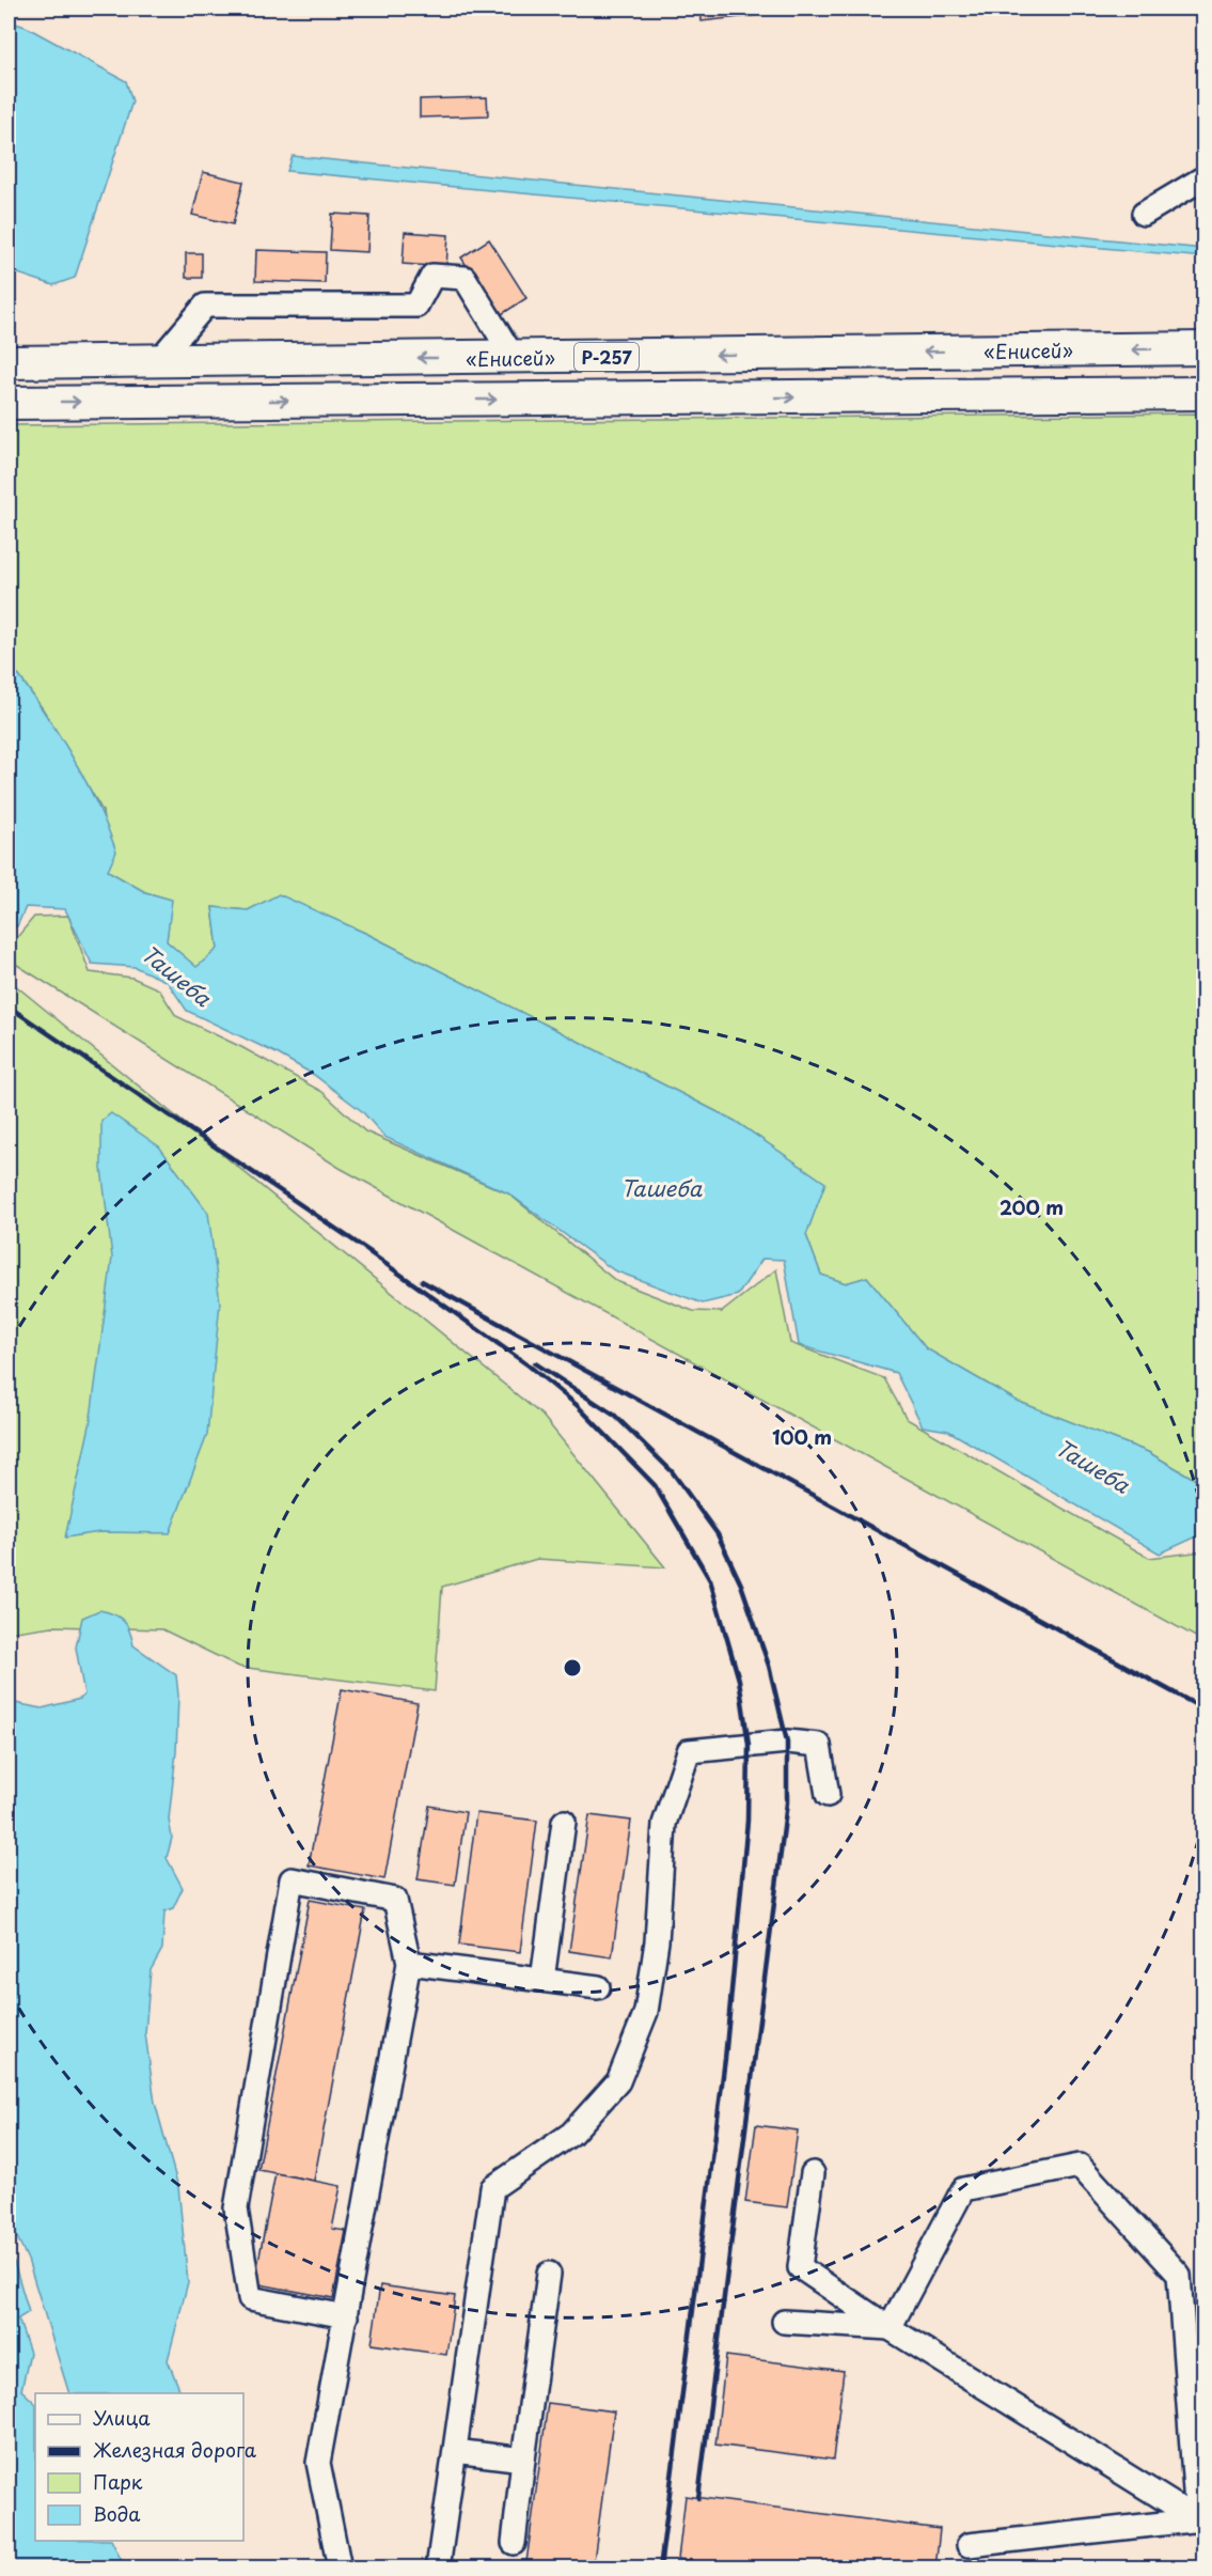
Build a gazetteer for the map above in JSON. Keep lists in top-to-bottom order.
{
  "streets": {
    "highway": ["«Енисей»", "Р-257"]
  },
  "water": ["Ташеба"],
  "legend": [
    "Улица",
    "Железная дорога",
    "Парк",
    "Вода"
  ],
  "rings": ["200 m", "100 m"]
}
